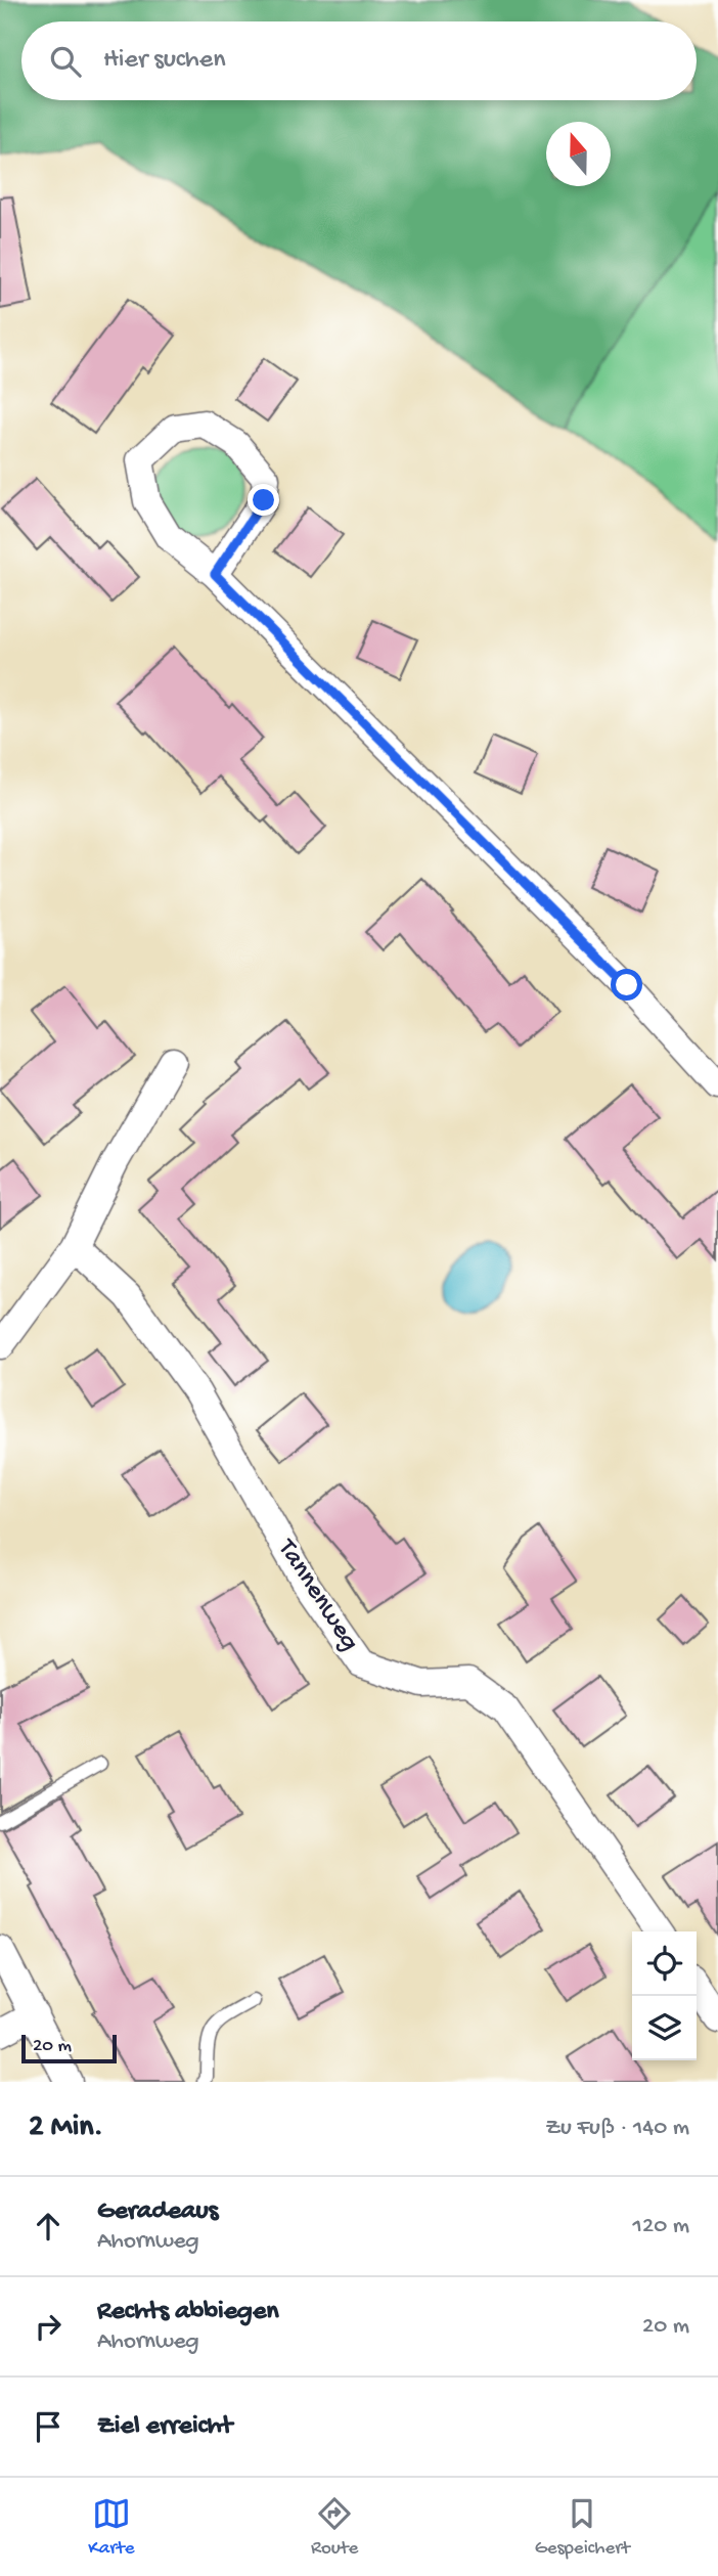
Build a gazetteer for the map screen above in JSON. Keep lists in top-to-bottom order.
{
  "streets": {
    "street": ["Tannenweg"]
  },
  "scale_bar": "20 m",
  "north": "top",
  "page": {
    "search": "Hier suchen",
    "scale": "20 m",
    "heading": ["2 Min.", "Zu Fuß · 140 m"],
    "list": [
      ["Geradeaus", "Ahornweg", "120 m"],
      ["Rechts abbiegen", "Ahornweg", "20 m"],
      "Ziel erreicht"
    ],
    "nav": ["Karte", "Route", "Gespeichert"]
  }
}
